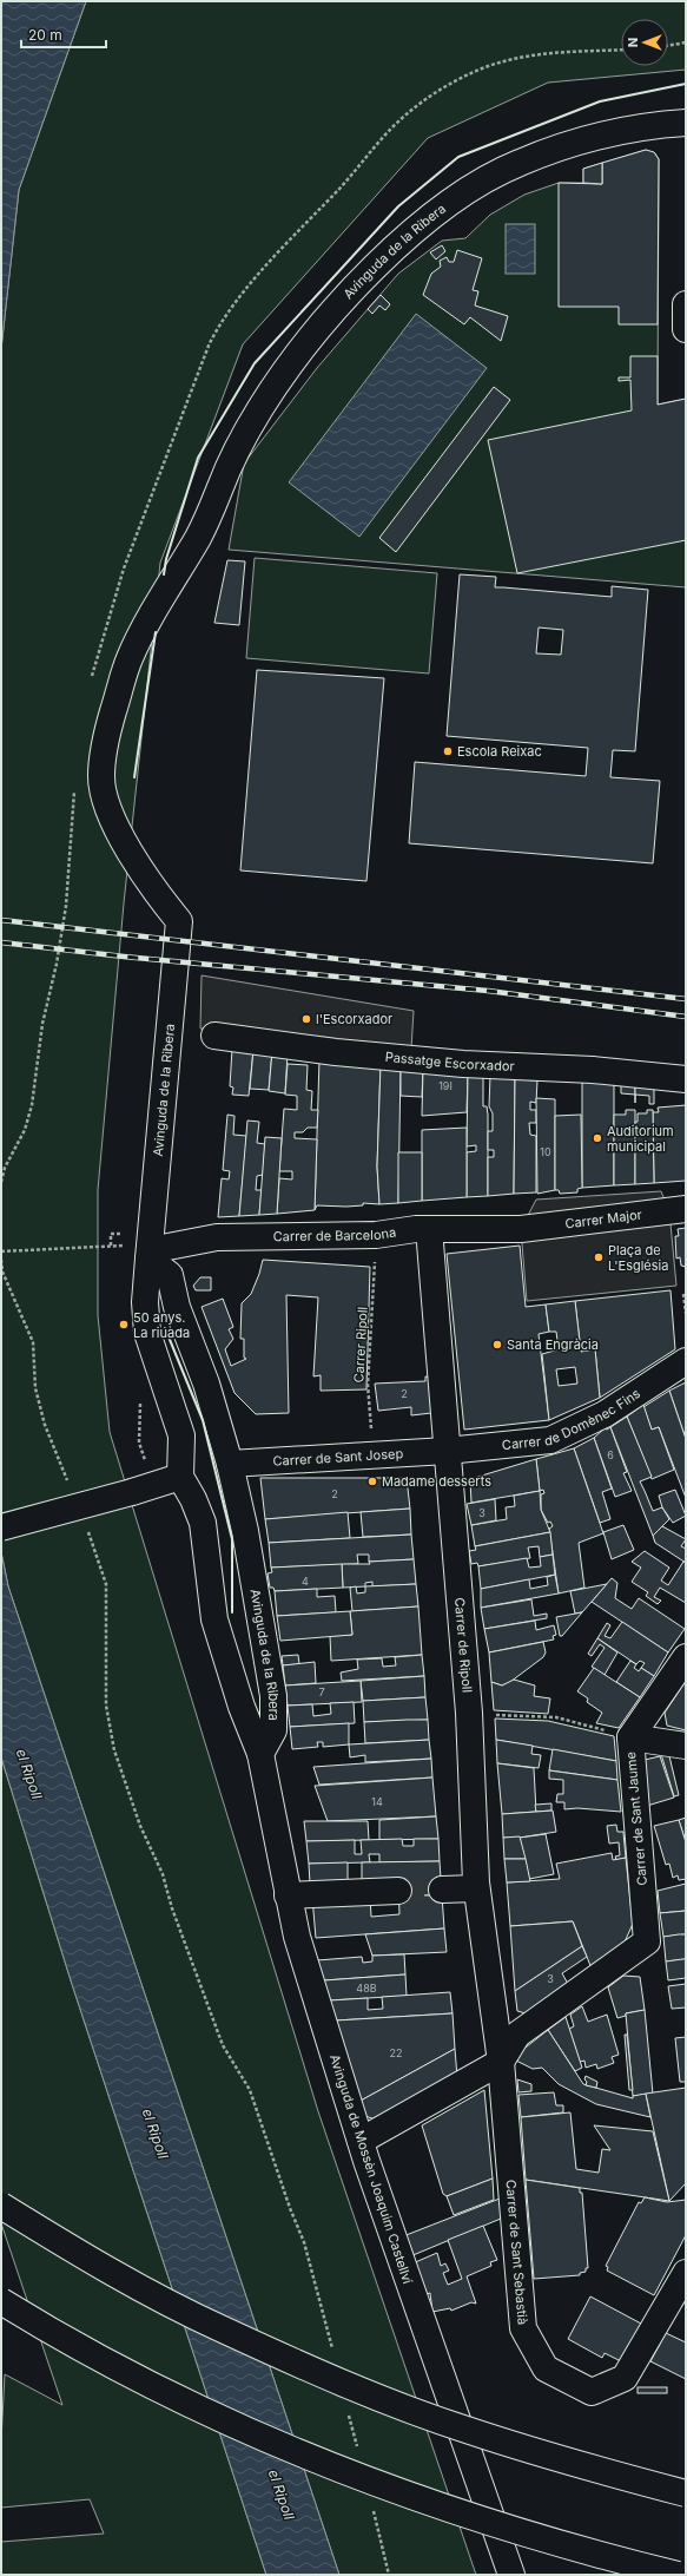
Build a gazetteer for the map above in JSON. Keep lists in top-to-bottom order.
{
  "streets": {
    "main road": [
      "Avinguda de la Ribera",
      "Passatge Escorxador",
      "Carrer Major",
      "Carrer de Barcelona",
      "Carrer de Domènec Fins",
      "Carrer de Sant Josep",
      "Carrer de Ripoll",
      "Carrer de Sant Jaume",
      "Avinguda de Mossèn Joaquim Castellví",
      "Carrer de Sant Sebastià"
    ],
    "path": ["Carrer Ripoll"]
  },
  "crossings": [
    ["Avinguda de la Ribera", "Carrer de Barcelona"],
    ["Avinguda de la Ribera", "Carrer de Sant Josep"],
    ["Avinguda de la Ribera", "Avinguda de Mossèn Joaquim Castellví"],
    ["Carrer Major", "Carrer de Barcelona"],
    ["Carrer de Barcelona", "Carrer Ripoll"],
    ["Carrer de Barcelona", "Carrer de Ripoll"],
    ["Carrer Ripoll", "Carrer de Sant Josep"],
    ["Carrer de Domènec Fins", "Carrer de Sant Josep"],
    ["Carrer de Domènec Fins", "Carrer de Ripoll"],
    ["Carrer de Sant Josep", "Carrer de Ripoll"],
    ["Carrer de Ripoll", "Carrer de Sant Jaume"],
    ["Carrer de Ripoll", "Carrer de Sant Sebastià"],
    ["Carrer de Sant Jaume", "Carrer de Sant Sebastià"]
  ],
  "water": ["el Ripoll"],
  "places": [
    "Escola Reixac",
    "l'Escorxador",
    "Auditorium municipal",
    "Plaça de L'Església",
    "50 anys. La riuada",
    "Santa Engràcia",
    "Madame desserts"
  ],
  "house_numbers": [
    "19I",
    "10",
    "2",
    "6",
    "2",
    "3",
    "4",
    "7",
    "14",
    "3",
    "48B",
    "22"
  ],
  "scale_bar": "20 m",
  "north": "left"
}
